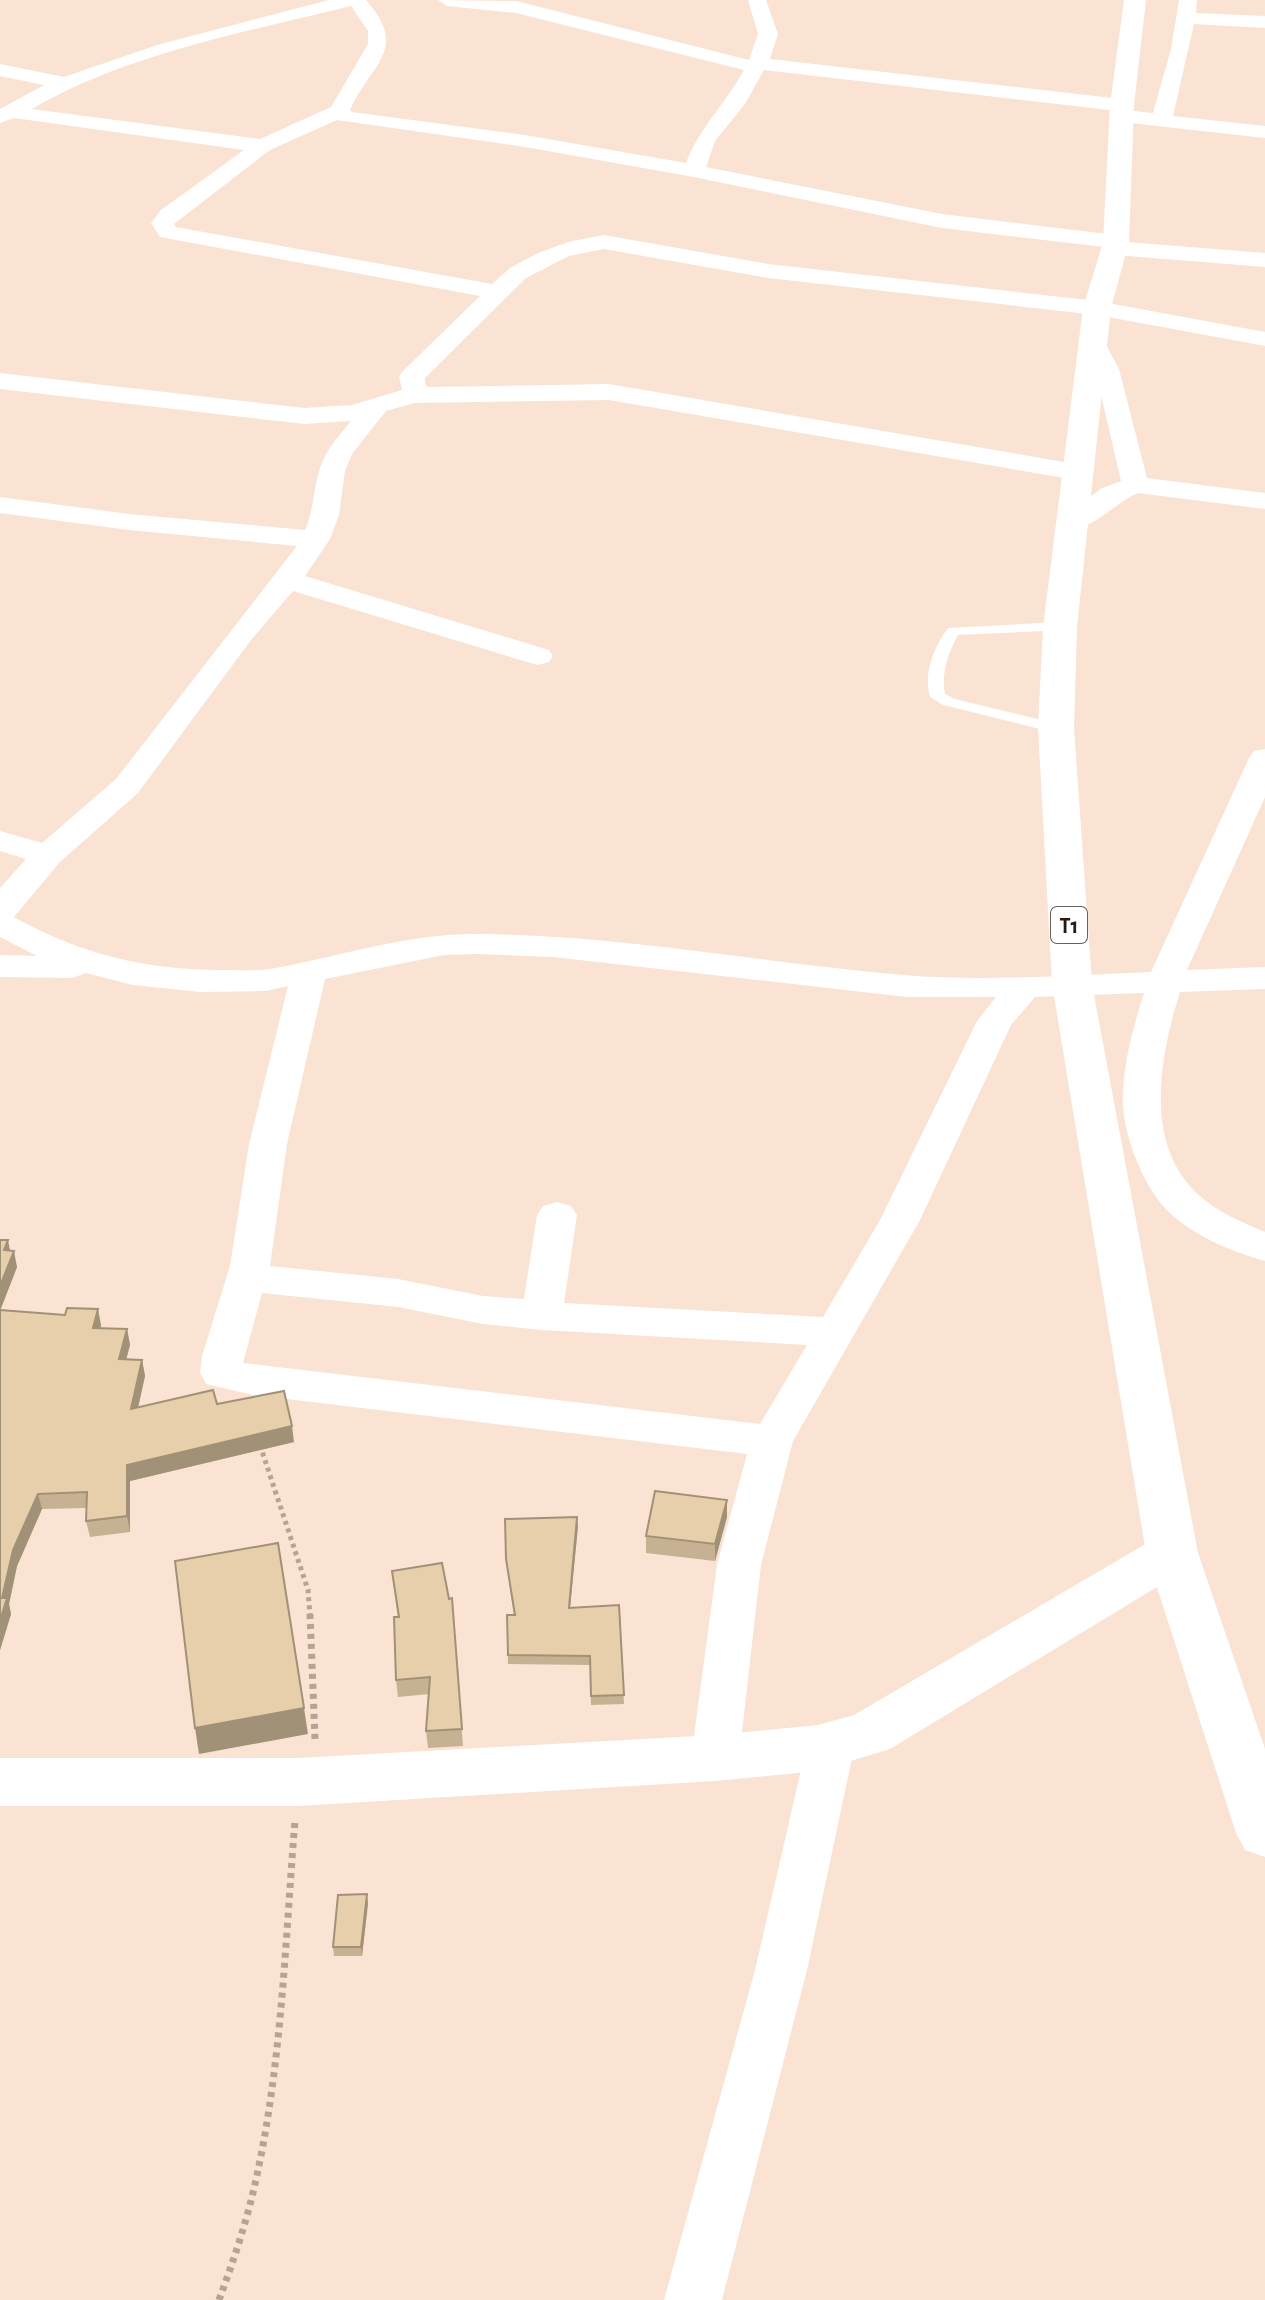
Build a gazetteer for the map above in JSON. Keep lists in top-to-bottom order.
{
  "streets": {
    "main road": ["T1"]
  }
}
